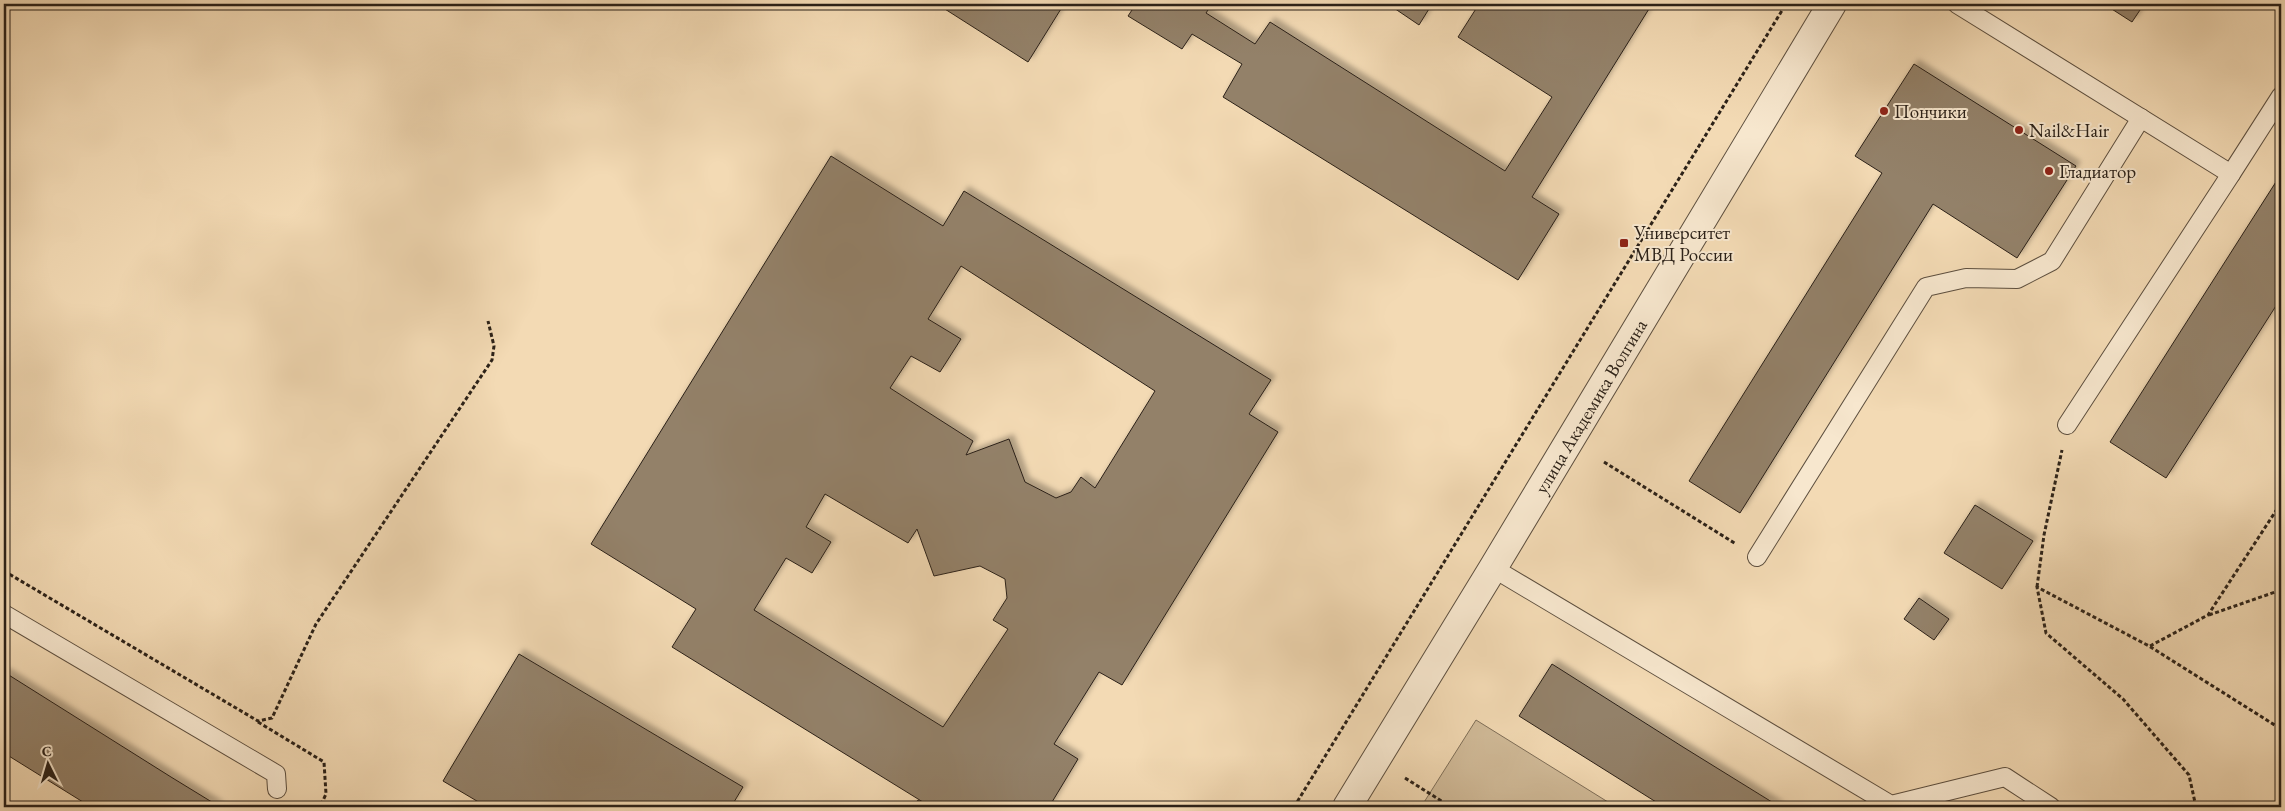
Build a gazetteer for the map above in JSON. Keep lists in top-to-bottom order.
{
  "streets": {
    "street": ["улица Академика Волгина"]
  },
  "places": {
    "other": ["Пончики", "Nail&Hair", "Гладиатор"],
    "transit": ["Университет МВД России"]
  },
  "north": "top"
}
